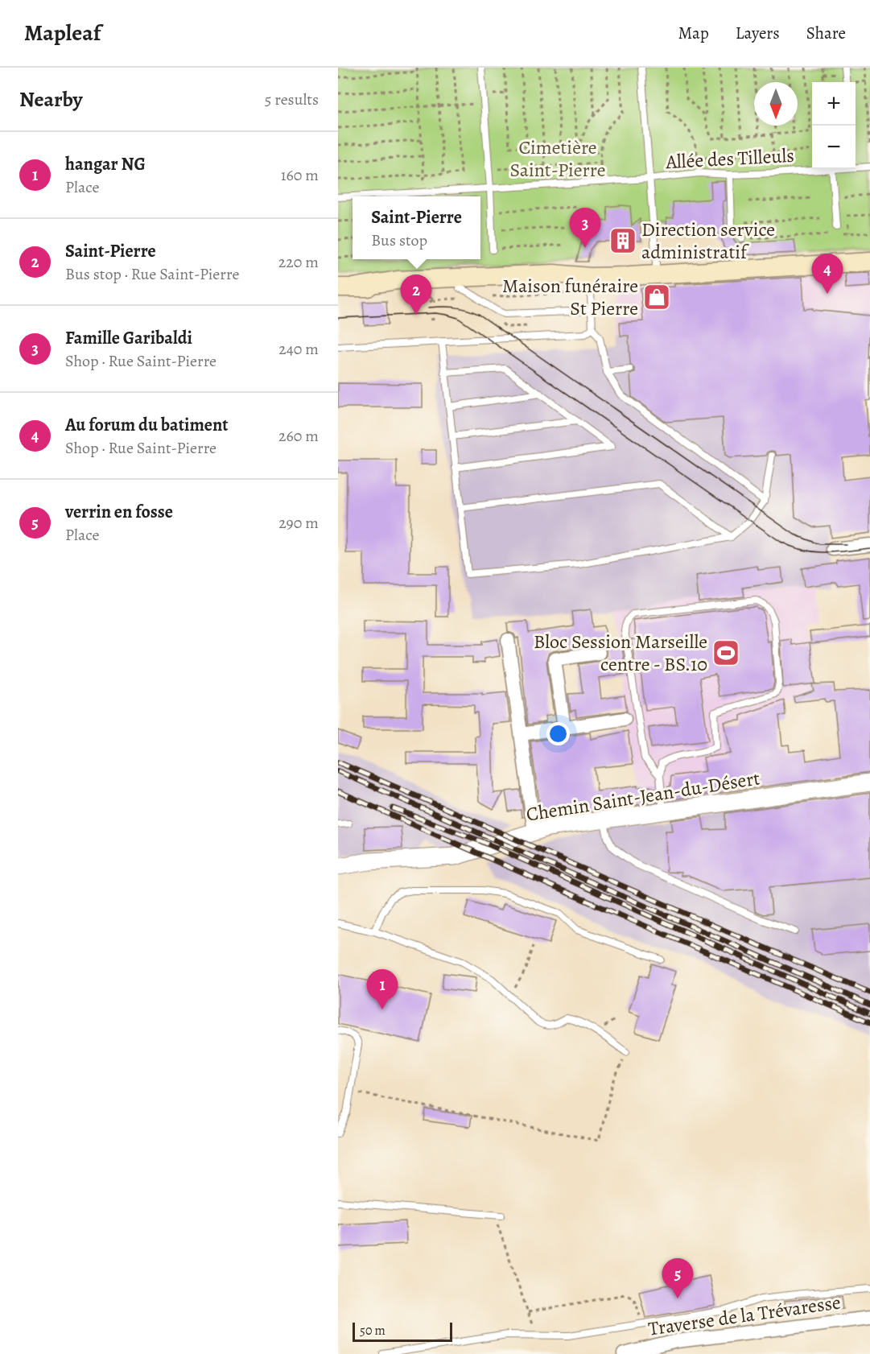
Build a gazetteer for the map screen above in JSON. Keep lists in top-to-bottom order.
{
  "streets": {
    "street": ["Chemin Saint-Jean-du-Désert", "Traverse de la Trévaresse"],
    "lane": ["Allée des Tilleuls"]
  },
  "parks": ["Cimetière Saint-Pierre"],
  "places": {
    "building": ["Direction service administratif"],
    "shop": ["Maison funéraire St Pierre"],
    "sports": ["Bloc Session Marseille centre - BS.10"]
  },
  "scale_bar": "50 m",
  "north": "bottom",
  "page": {
    "header": "Mapleaf",
    "nav": ["Map", "Layers", "Share"],
    "heading": ["Nearby", "5 results"],
    "map_buttons": ["+", "−"],
    "list": [
      {
        "mark": "1",
        "name": "hangar NG",
        "note": "Place",
        "value": "160 m"
      },
      {
        "mark": "2",
        "name": "Saint-Pierre",
        "note": "Bus stop · Rue Saint-Pierre",
        "value": "220 m"
      },
      {
        "mark": "3",
        "name": "Famille Garibaldi",
        "note": "Shop · Rue Saint-Pierre",
        "value": "240 m"
      },
      {
        "mark": "4",
        "name": "Au forum du batiment",
        "note": "Shop · Rue Saint-Pierre",
        "value": "260 m"
      },
      {
        "mark": "5",
        "name": "verrin en fosse",
        "note": "Place",
        "value": "290 m"
      }
    ],
    "popup": ["Saint-Pierre", "Bus stop"],
    "pins": [
      "3",
      "4",
      "2",
      "1",
      "5"
    ],
    "scale": "50 m"
  }
}
